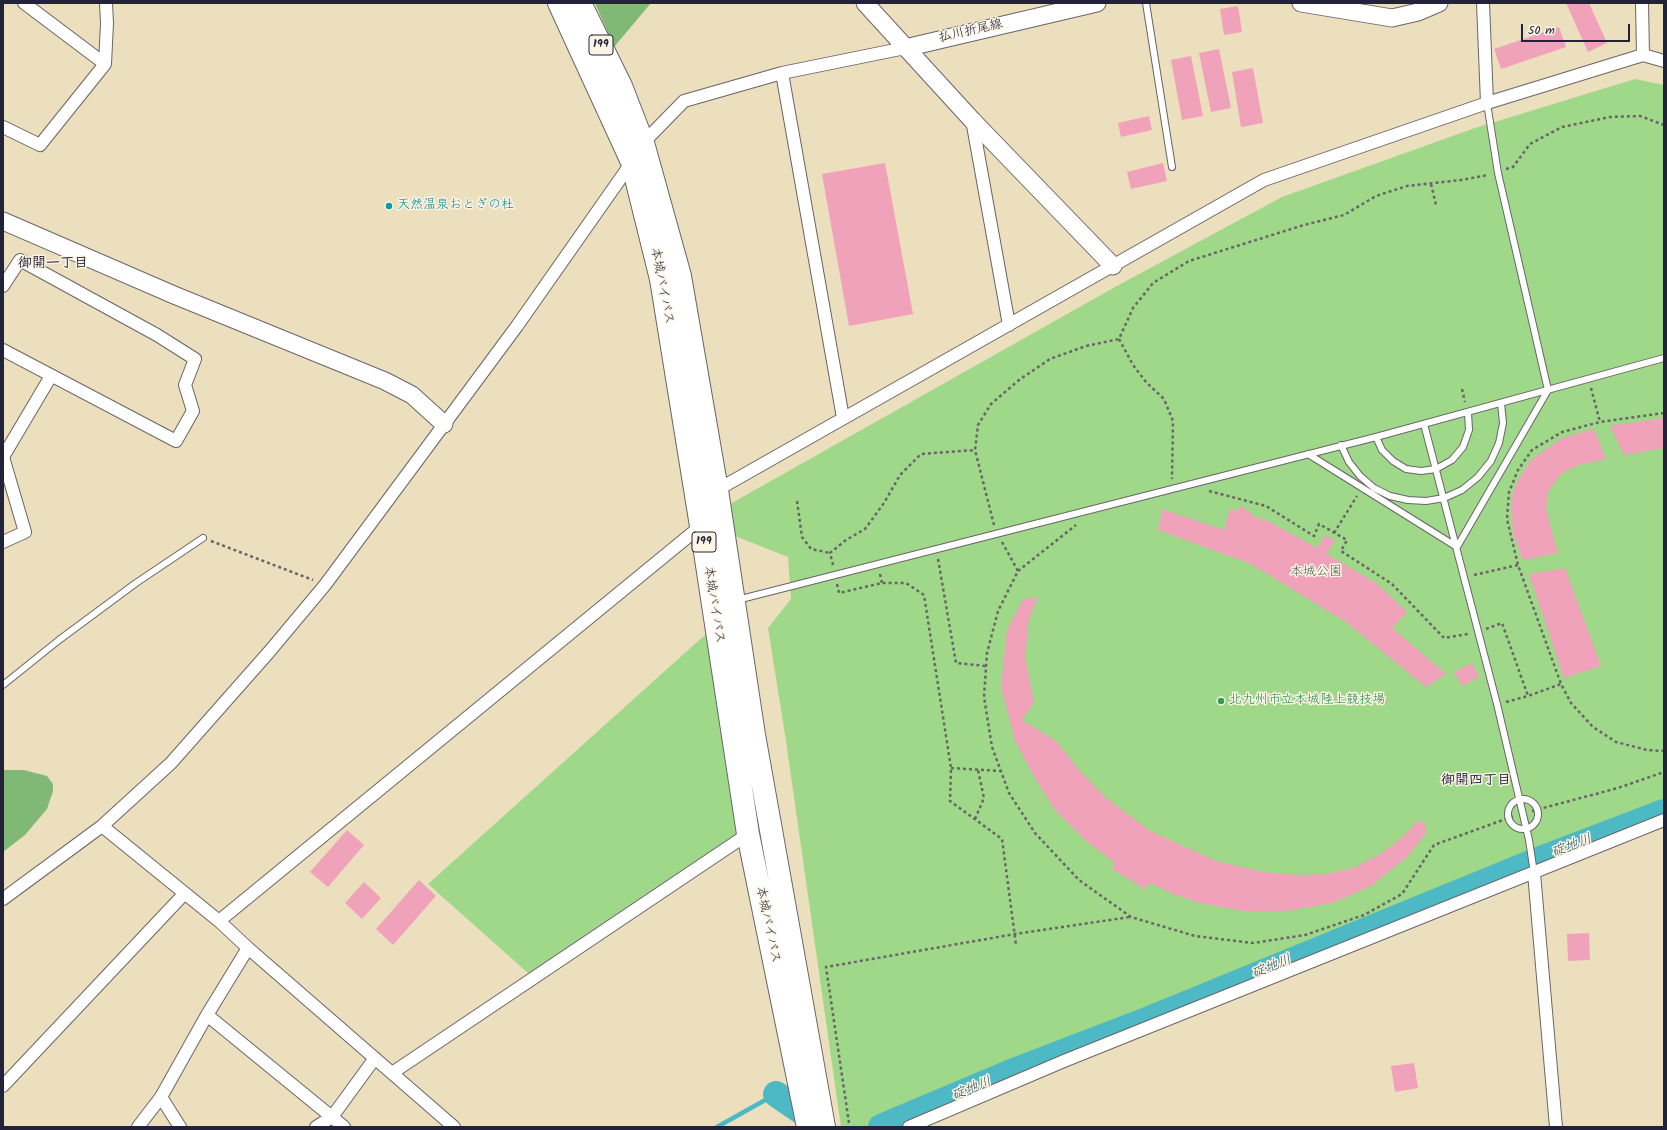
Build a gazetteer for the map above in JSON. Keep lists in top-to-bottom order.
{
  "streets": {
    "highway": ["199", "本城バイパス"],
    "street": ["払川折尾線"]
  },
  "districts": ["御開一丁目", "御開四丁目"],
  "water": ["碇地川"],
  "parks": ["本城公園"],
  "places": ["天然温泉おとぎの杜", "北九州市立本城陸上競技場"],
  "scale_bar": "50 m"
}
